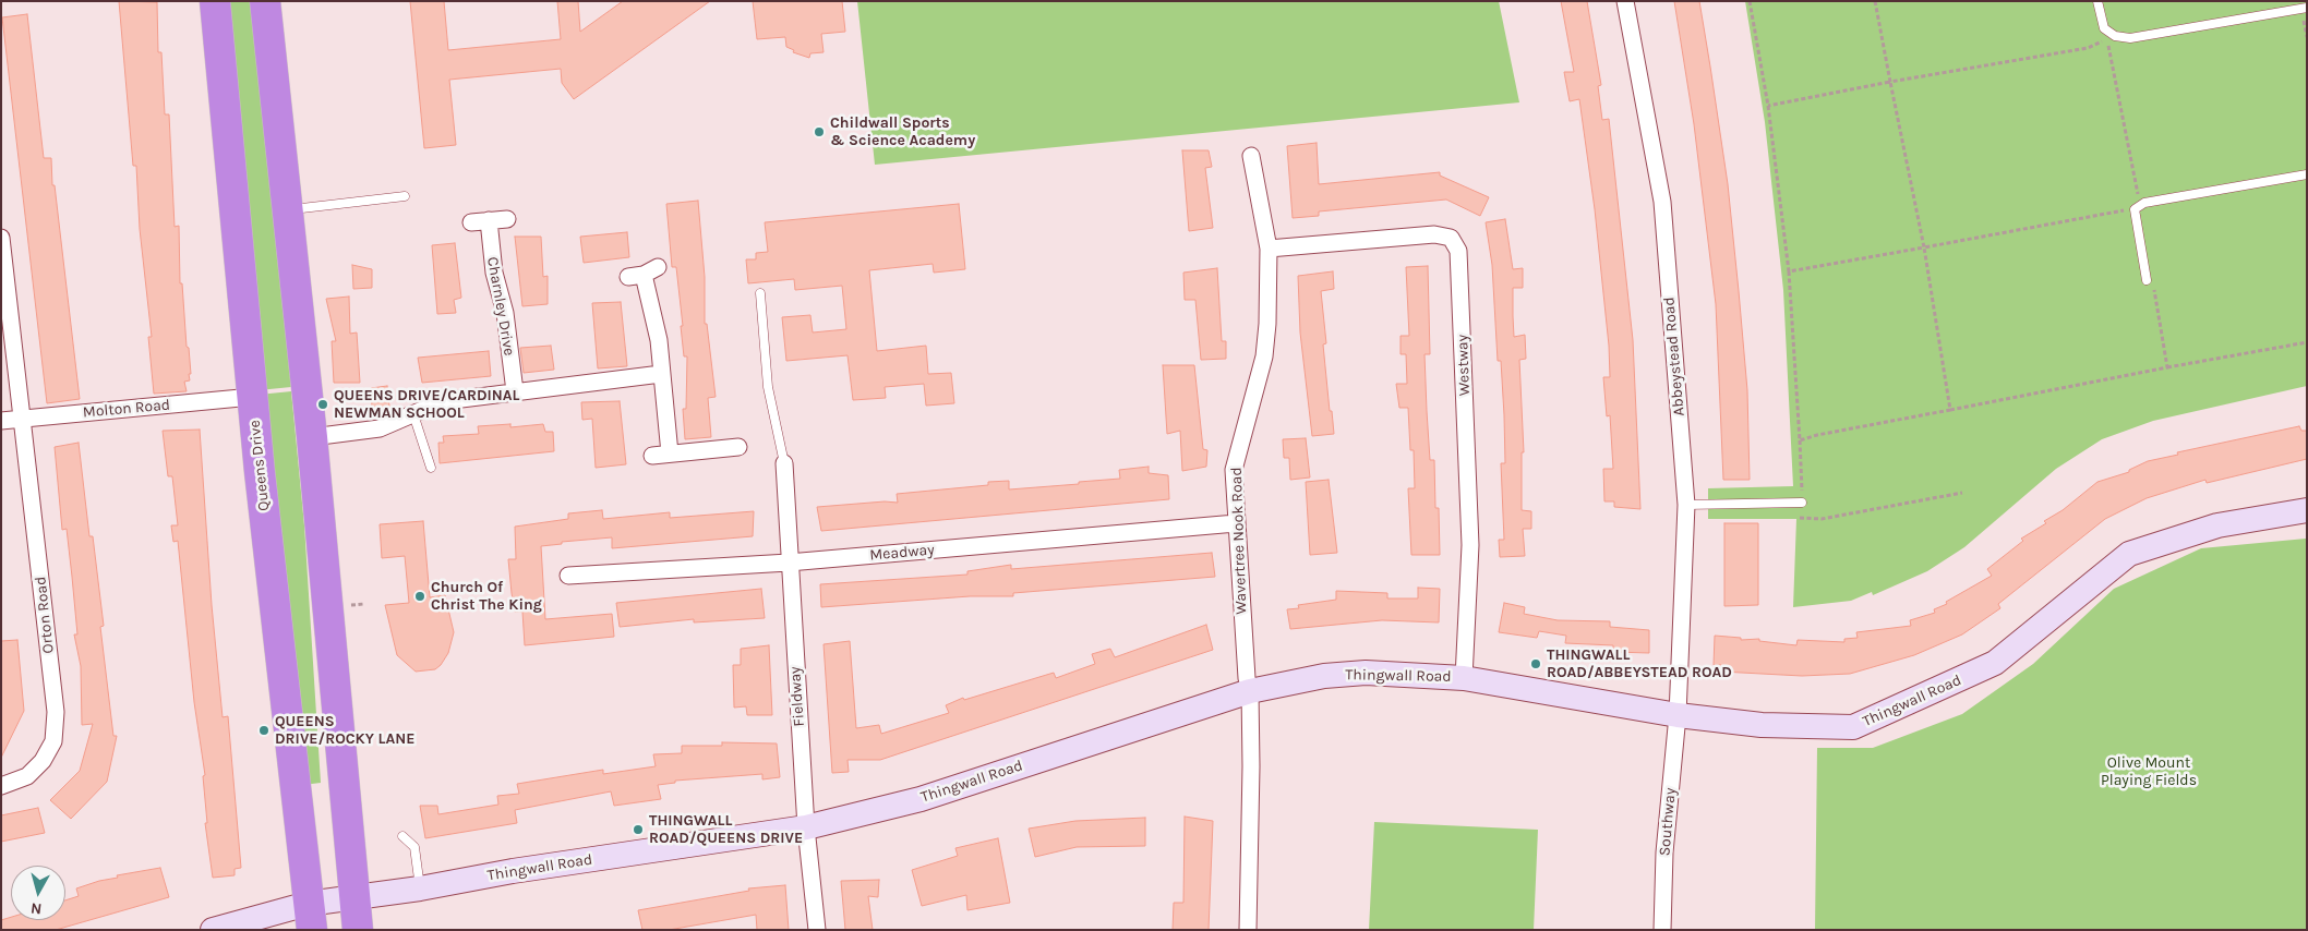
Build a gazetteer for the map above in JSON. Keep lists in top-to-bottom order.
{
  "streets": {
    "highway": ["Queens Drive"],
    "street": [
      "Charnley Drive",
      "Abbeystead Road",
      "Westway",
      "Molton Road",
      "Wavertree Nook Road",
      "Meadway",
      "Orton Road",
      "Thingwall Road",
      "Fieldway",
      "Southway"
    ]
  },
  "crossings": [
    ["Abbeystead Road", "Thingwall Road"],
    ["Abbeystead Road", "Southway"],
    ["Westway", "Wavertree Nook Road"],
    ["Westway", "Thingwall Road"],
    ["Molton Road", "Queens Drive"],
    ["Molton Road", "Orton Road"],
    ["Queens Drive", "Thingwall Road"],
    ["Wavertree Nook Road", "Meadway"],
    ["Wavertree Nook Road", "Thingwall Road"],
    ["Meadway", "Fieldway"],
    ["Thingwall Road", "Fieldway"],
    ["Thingwall Road", "Southway"]
  ],
  "parks": ["Olive Mount Playing Fields"],
  "places": [
    "Childwall Sports & Science Academy",
    "QUEENS DRIVE/CARDINAL NEWMAN SCHOOL",
    "Church Of Christ The King",
    "THINGWALL ROAD/ABBEYSTEAD ROAD",
    "QUEENS DRIVE/ROCKY LANE",
    "THINGWALL ROAD/QUEENS DRIVE"
  ],
  "north": "bottom"
}
